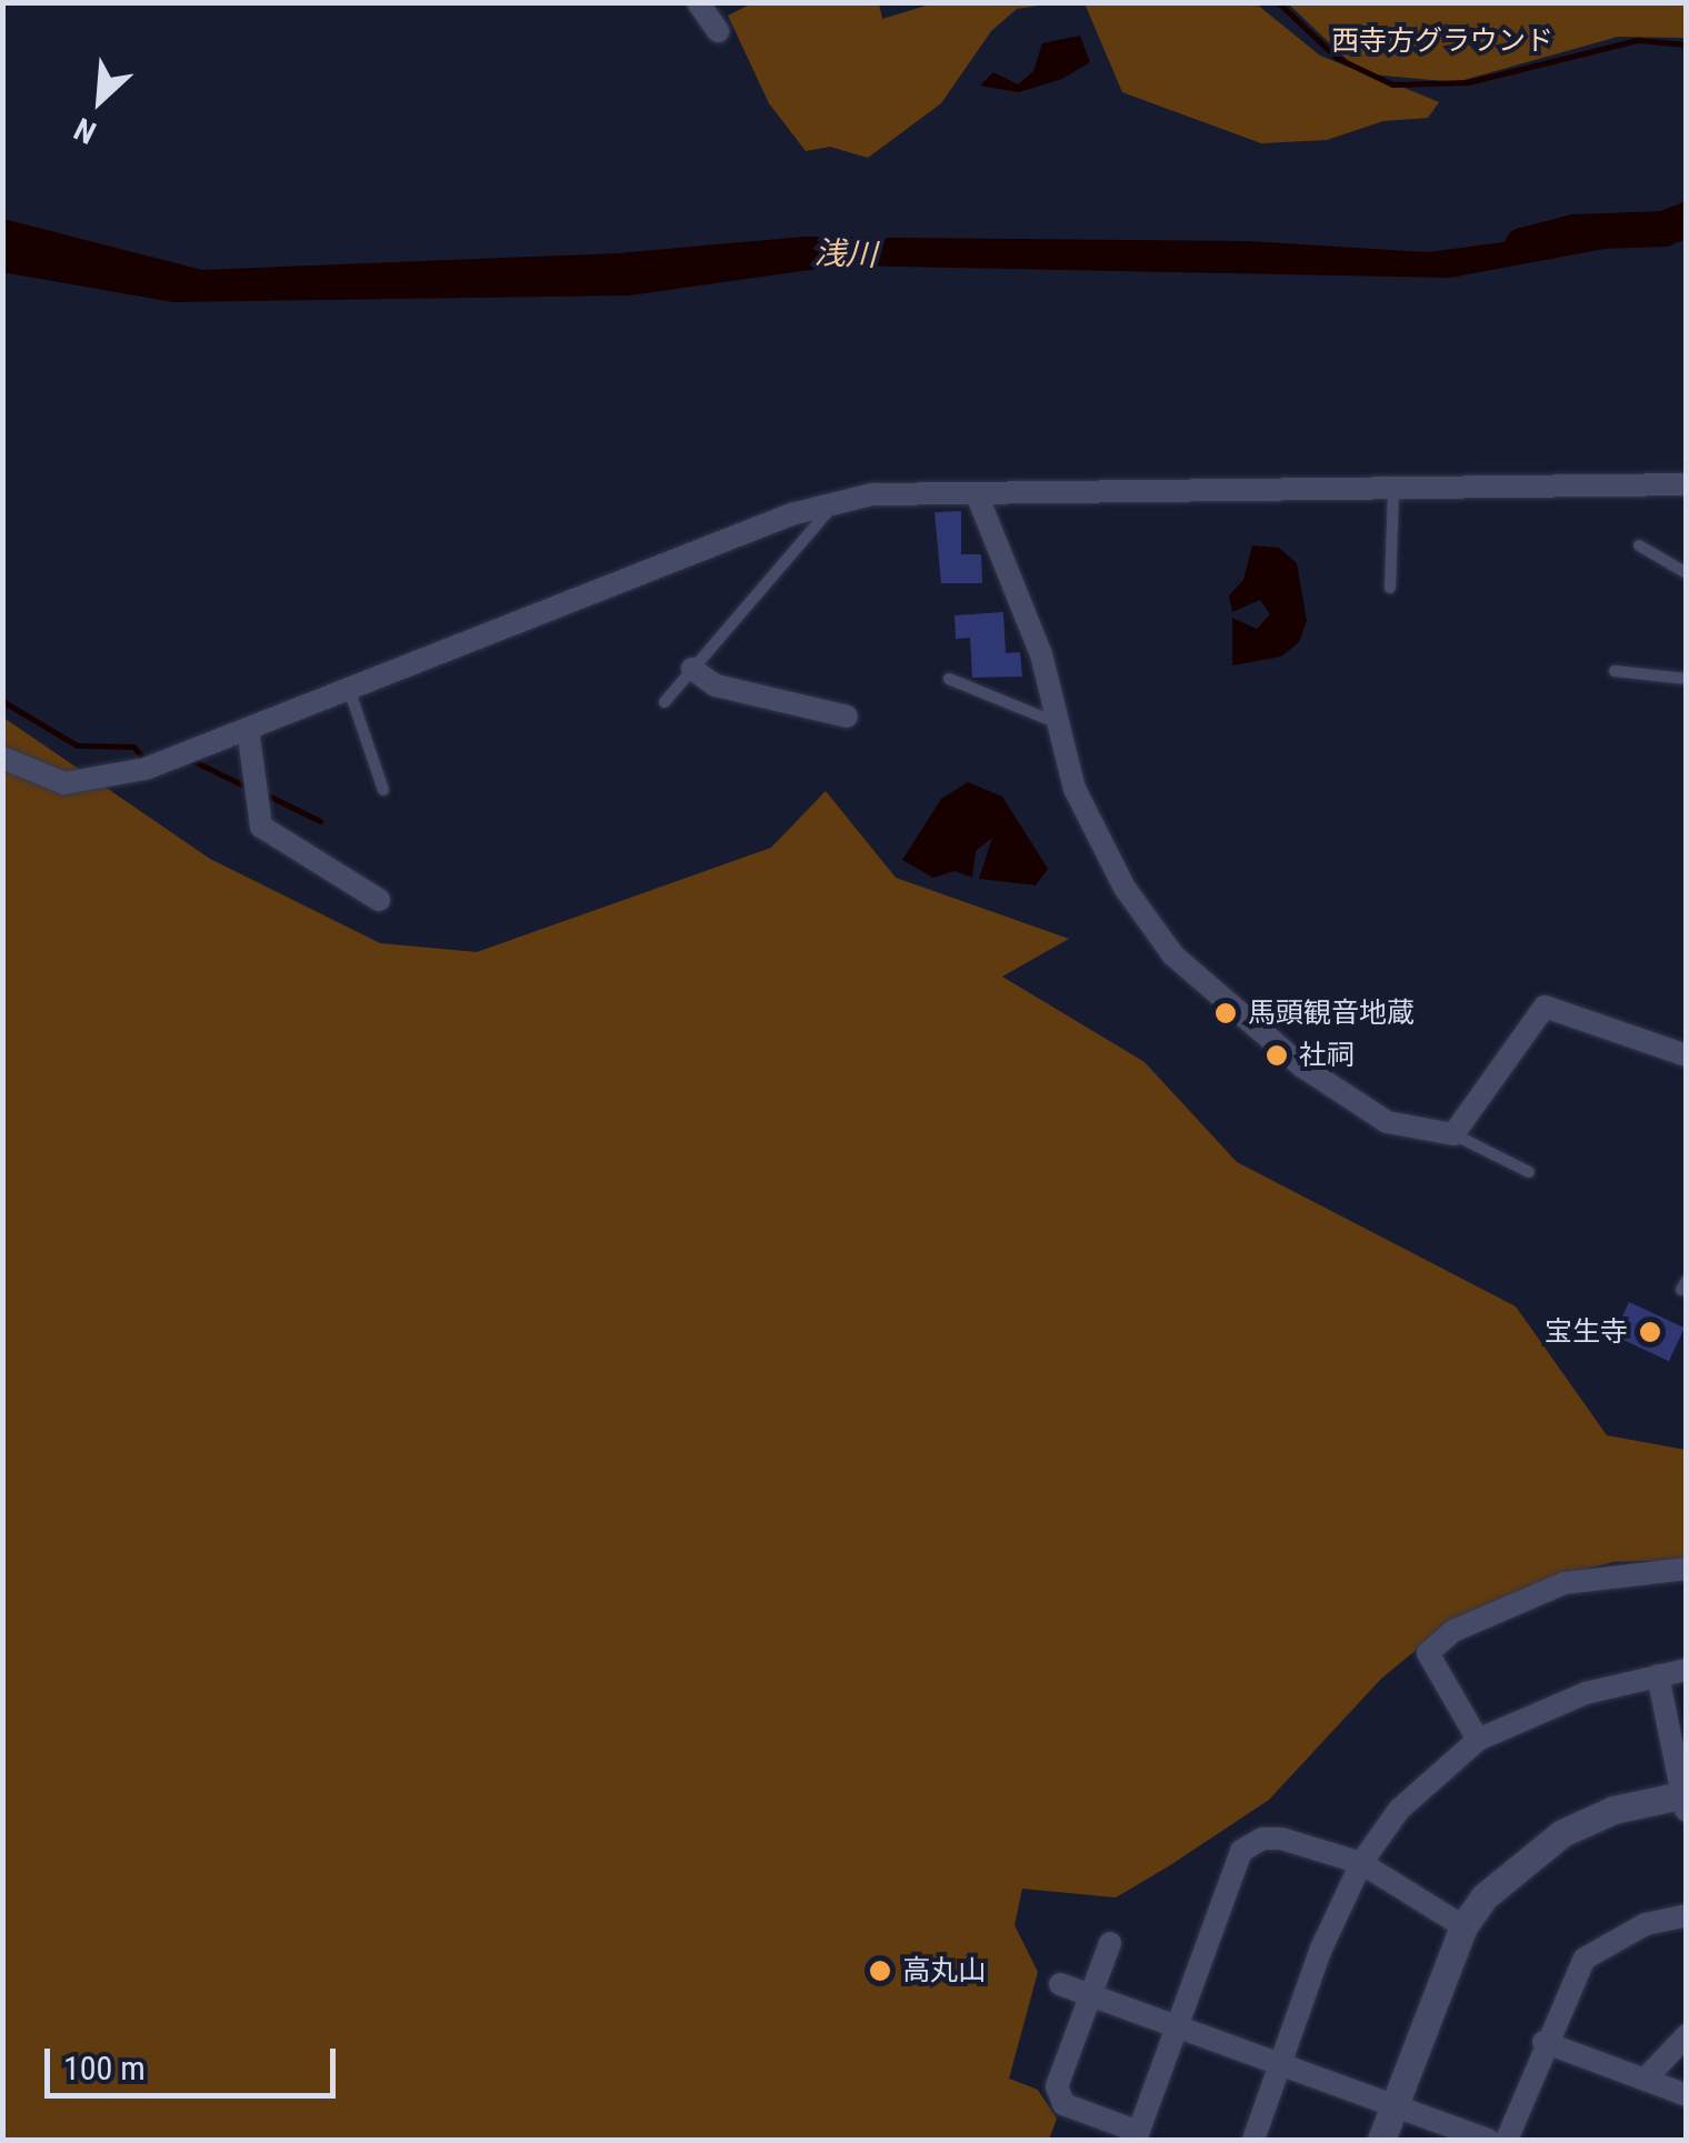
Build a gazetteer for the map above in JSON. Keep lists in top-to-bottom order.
{
  "water": ["浅川"],
  "parks": ["西寺方グラウンド"],
  "places": [
    "馬頭観音地蔵",
    "社祠",
    "宝生寺",
    "高丸山"
  ],
  "scale_bar": "100 m",
  "north": "bottom left"
}
